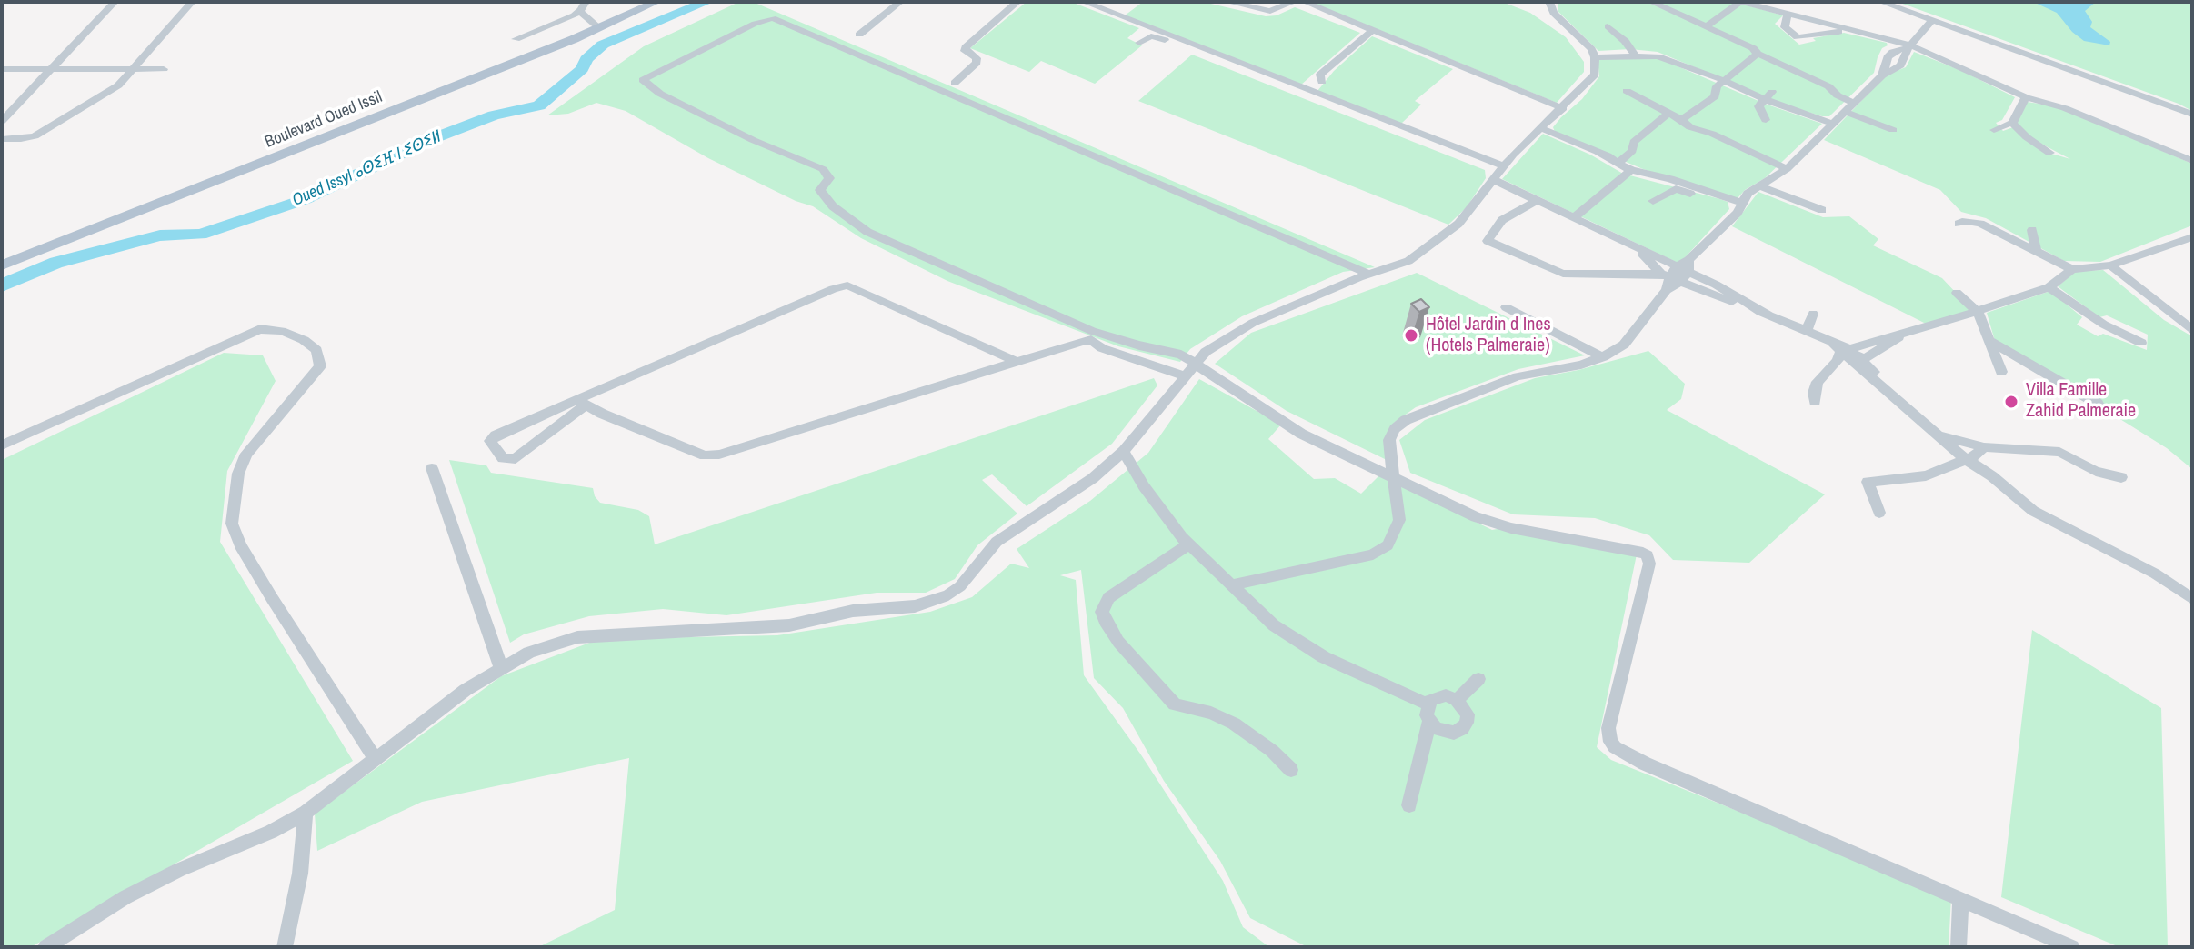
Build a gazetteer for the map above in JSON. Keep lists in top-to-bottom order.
{
  "streets": {
    "main road": ["Boulevard Oued Issil"]
  },
  "water": ["Oued Issyl ⴰⵙⵉⴼ ⵏ ⵉⵙⵉⵍ"],
  "places": ["Hôtel Jardin d Ines (Hotels Palmeraie)", "Villa Famille Zahid Palmeraie"]
}
